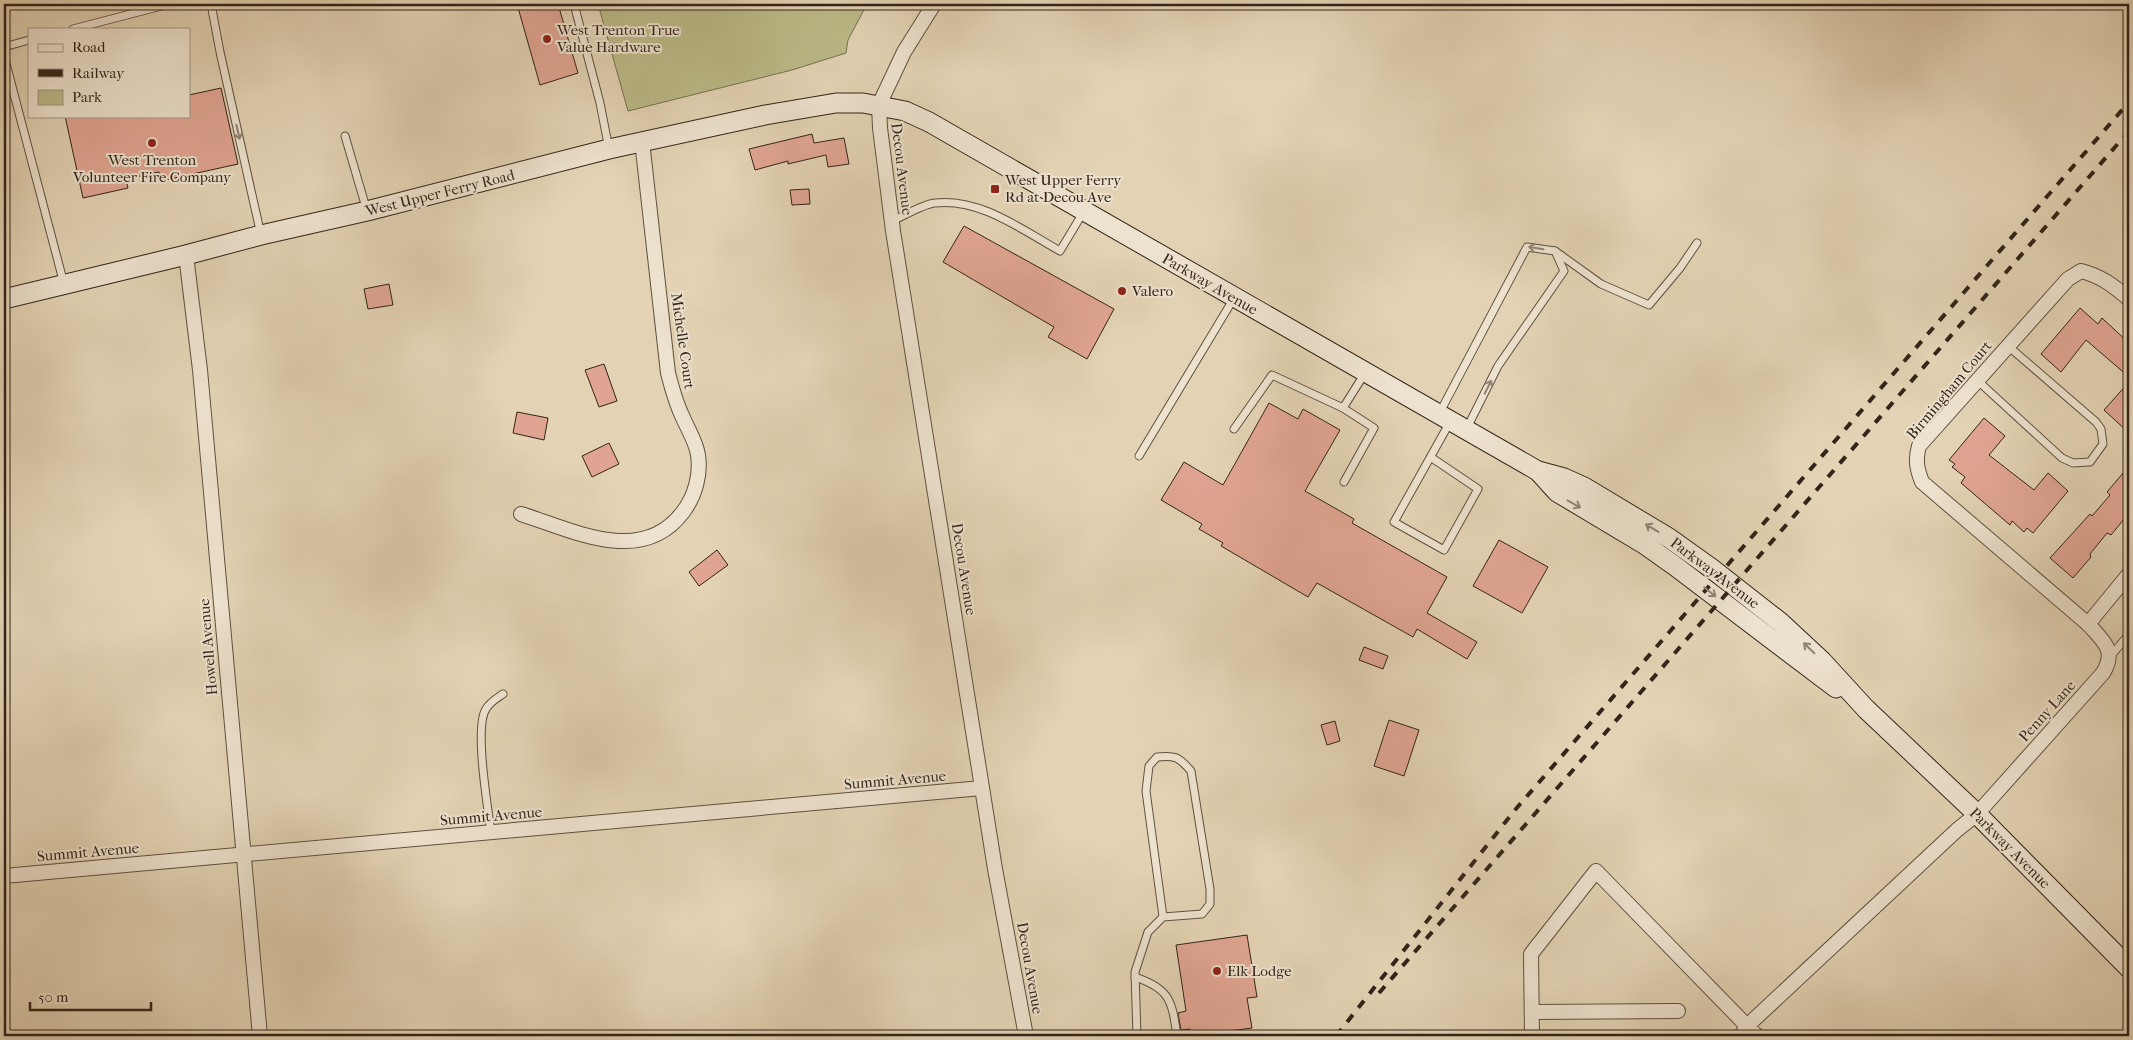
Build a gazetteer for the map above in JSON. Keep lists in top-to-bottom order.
{
  "streets": {
    "main road": ["West Upper Ferry Road", "Parkway Avenue"],
    "street": [
      "Decou Avenue",
      "Michelle Court",
      "Birmingham Court",
      "Howell Avenue",
      "Penny Lane",
      "Summit Avenue"
    ]
  },
  "crossings": [
    ["Decou Avenue", "West Upper Ferry Road"],
    ["Decou Avenue", "Parkway Avenue"],
    ["Decou Avenue", "Summit Avenue"],
    ["West Upper Ferry Road", "Parkway Avenue"],
    ["West Upper Ferry Road", "Michelle Court"],
    ["West Upper Ferry Road", "Howell Avenue"],
    ["Parkway Avenue", "Penny Lane"],
    ["Howell Avenue", "Summit Avenue"]
  ],
  "places": {
    "other": [
      "West Trenton True Value Hardware",
      "West Trenton Volunteer Fire Company",
      "Valero",
      "Elk Lodge"
    ],
    "transit": ["West Upper Ferry Rd at Decou Ave"]
  },
  "legend": ["Road", "Railway", "Park"],
  "scale_bar": "50 m"
}
